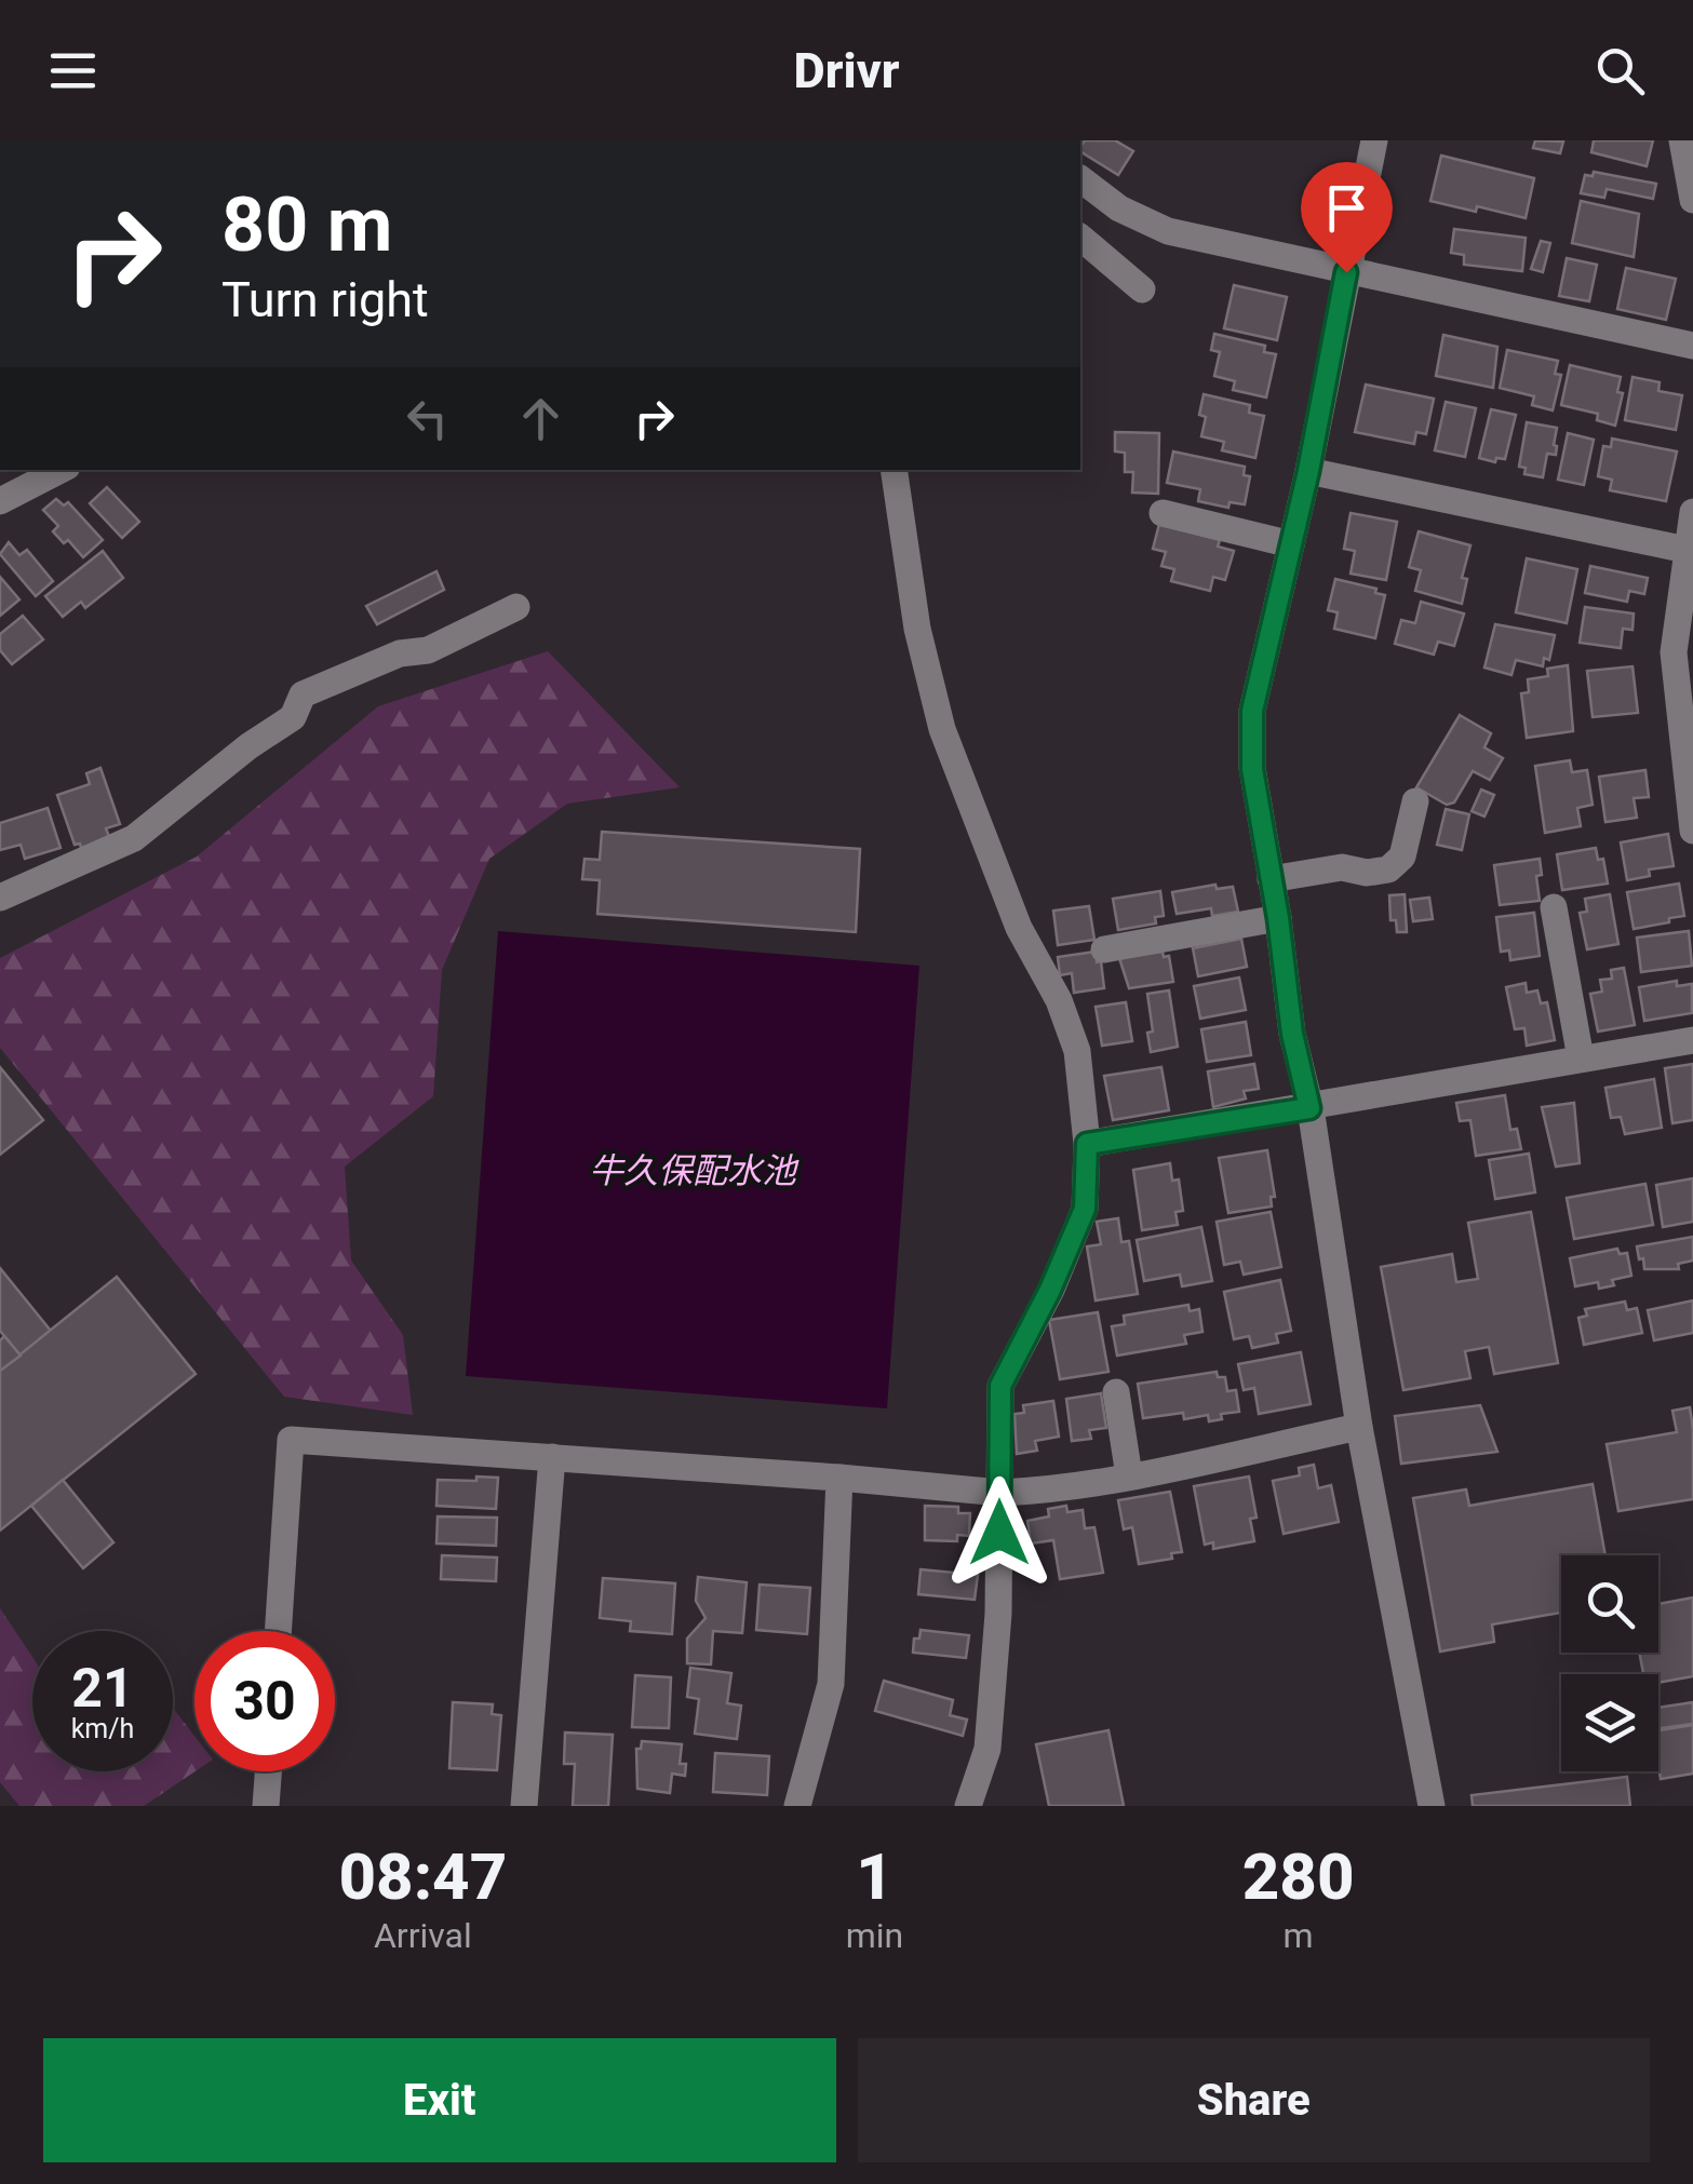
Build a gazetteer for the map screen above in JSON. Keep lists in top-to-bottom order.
{
  "water": ["牛久保配水池"],
  "page": {
    "header": "Drivr",
    "turn": ["80 m", "Turn right"],
    "speed": "21 km/h",
    "limit": "30",
    "eta": [
      "08:47",
      "Arrival",
      "1",
      "min",
      "280",
      "m"
    ],
    "buttons": ["Exit", "Share"]
  }
}
